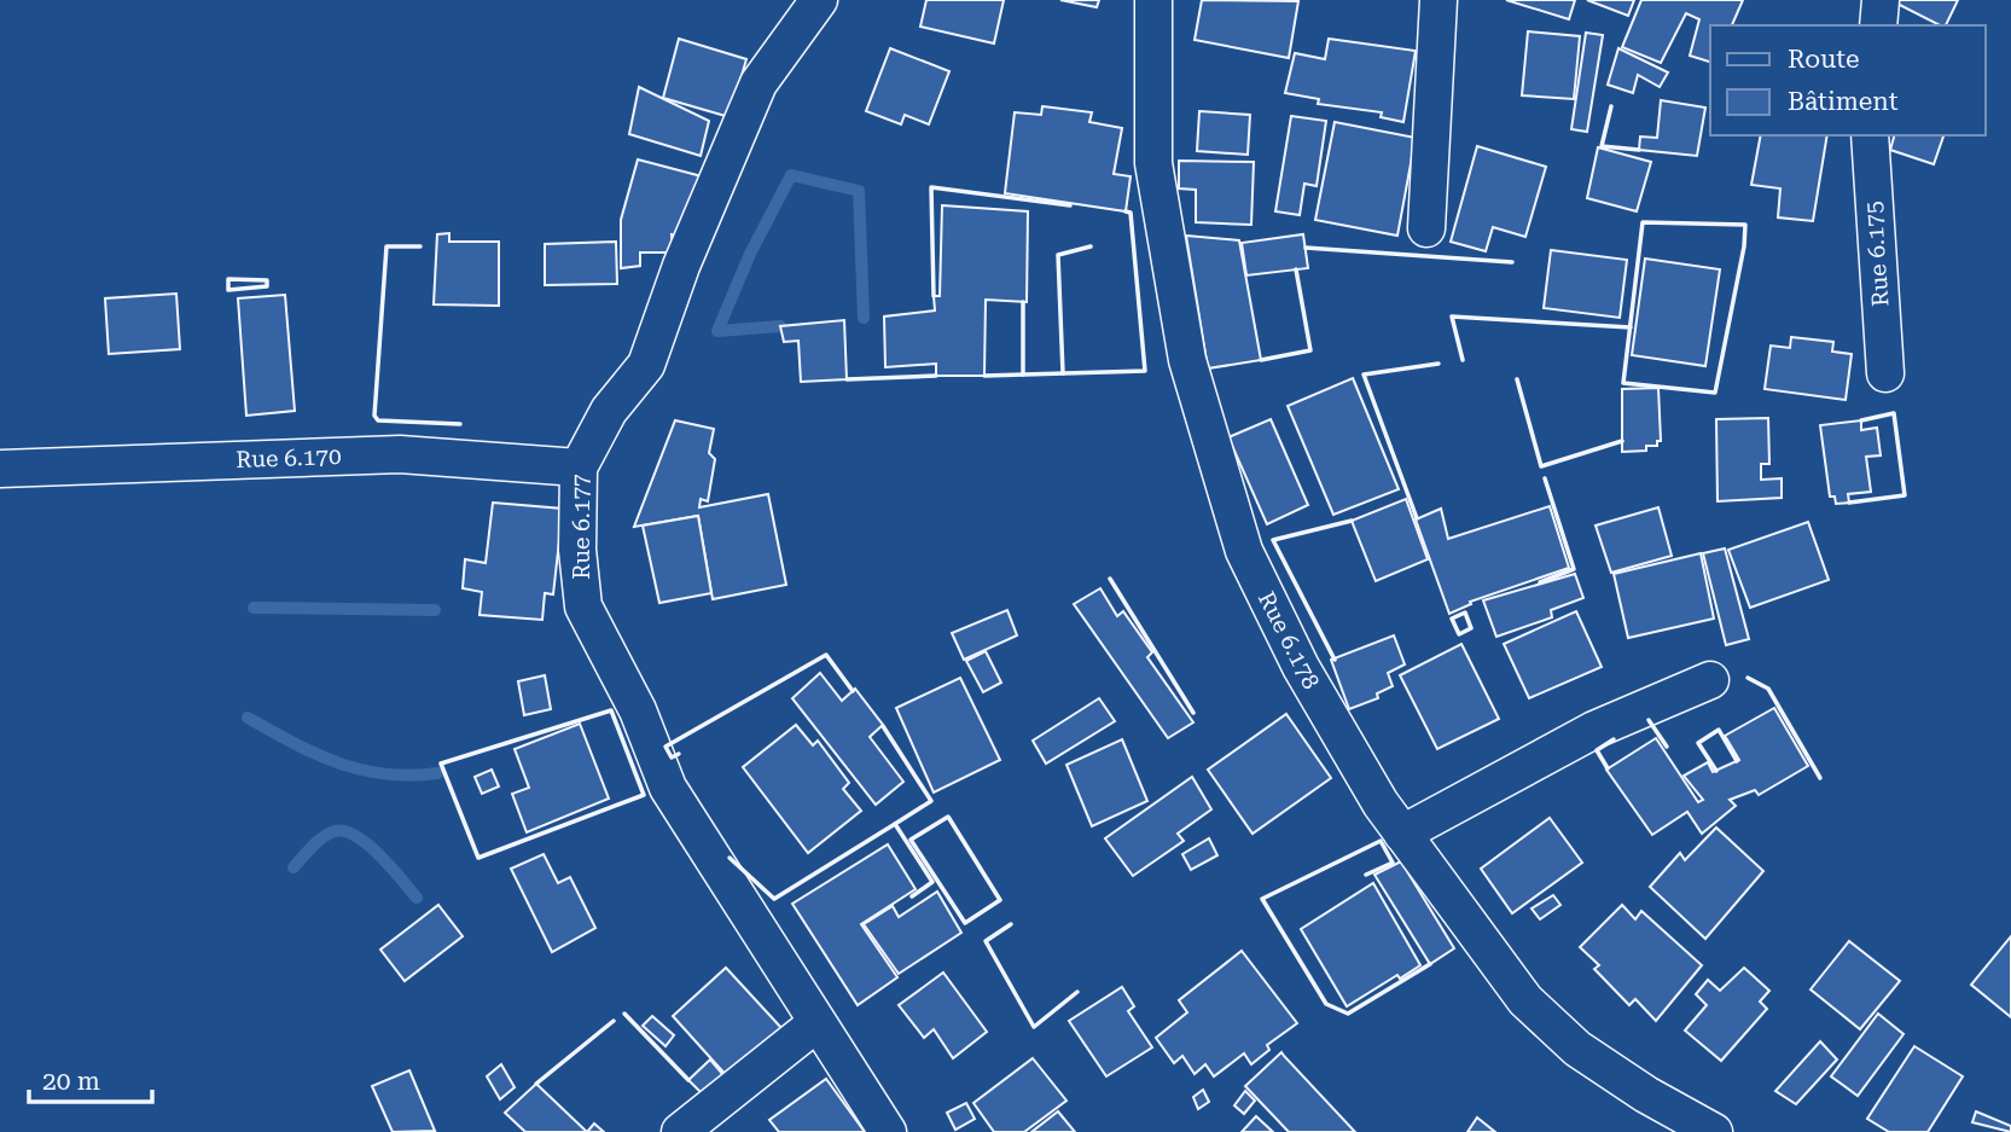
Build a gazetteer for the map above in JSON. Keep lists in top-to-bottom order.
{
  "streets": {
    "street": [
      "Rue 6.175",
      "Rue 6.170",
      "Rue 6.177",
      "Rue 6.178"
    ]
  },
  "crossings": [
    ["Rue 6.170", "Rue 6.177"]
  ],
  "legend": ["Route", "Bâtiment"],
  "scale_bar": "20 m"
}
